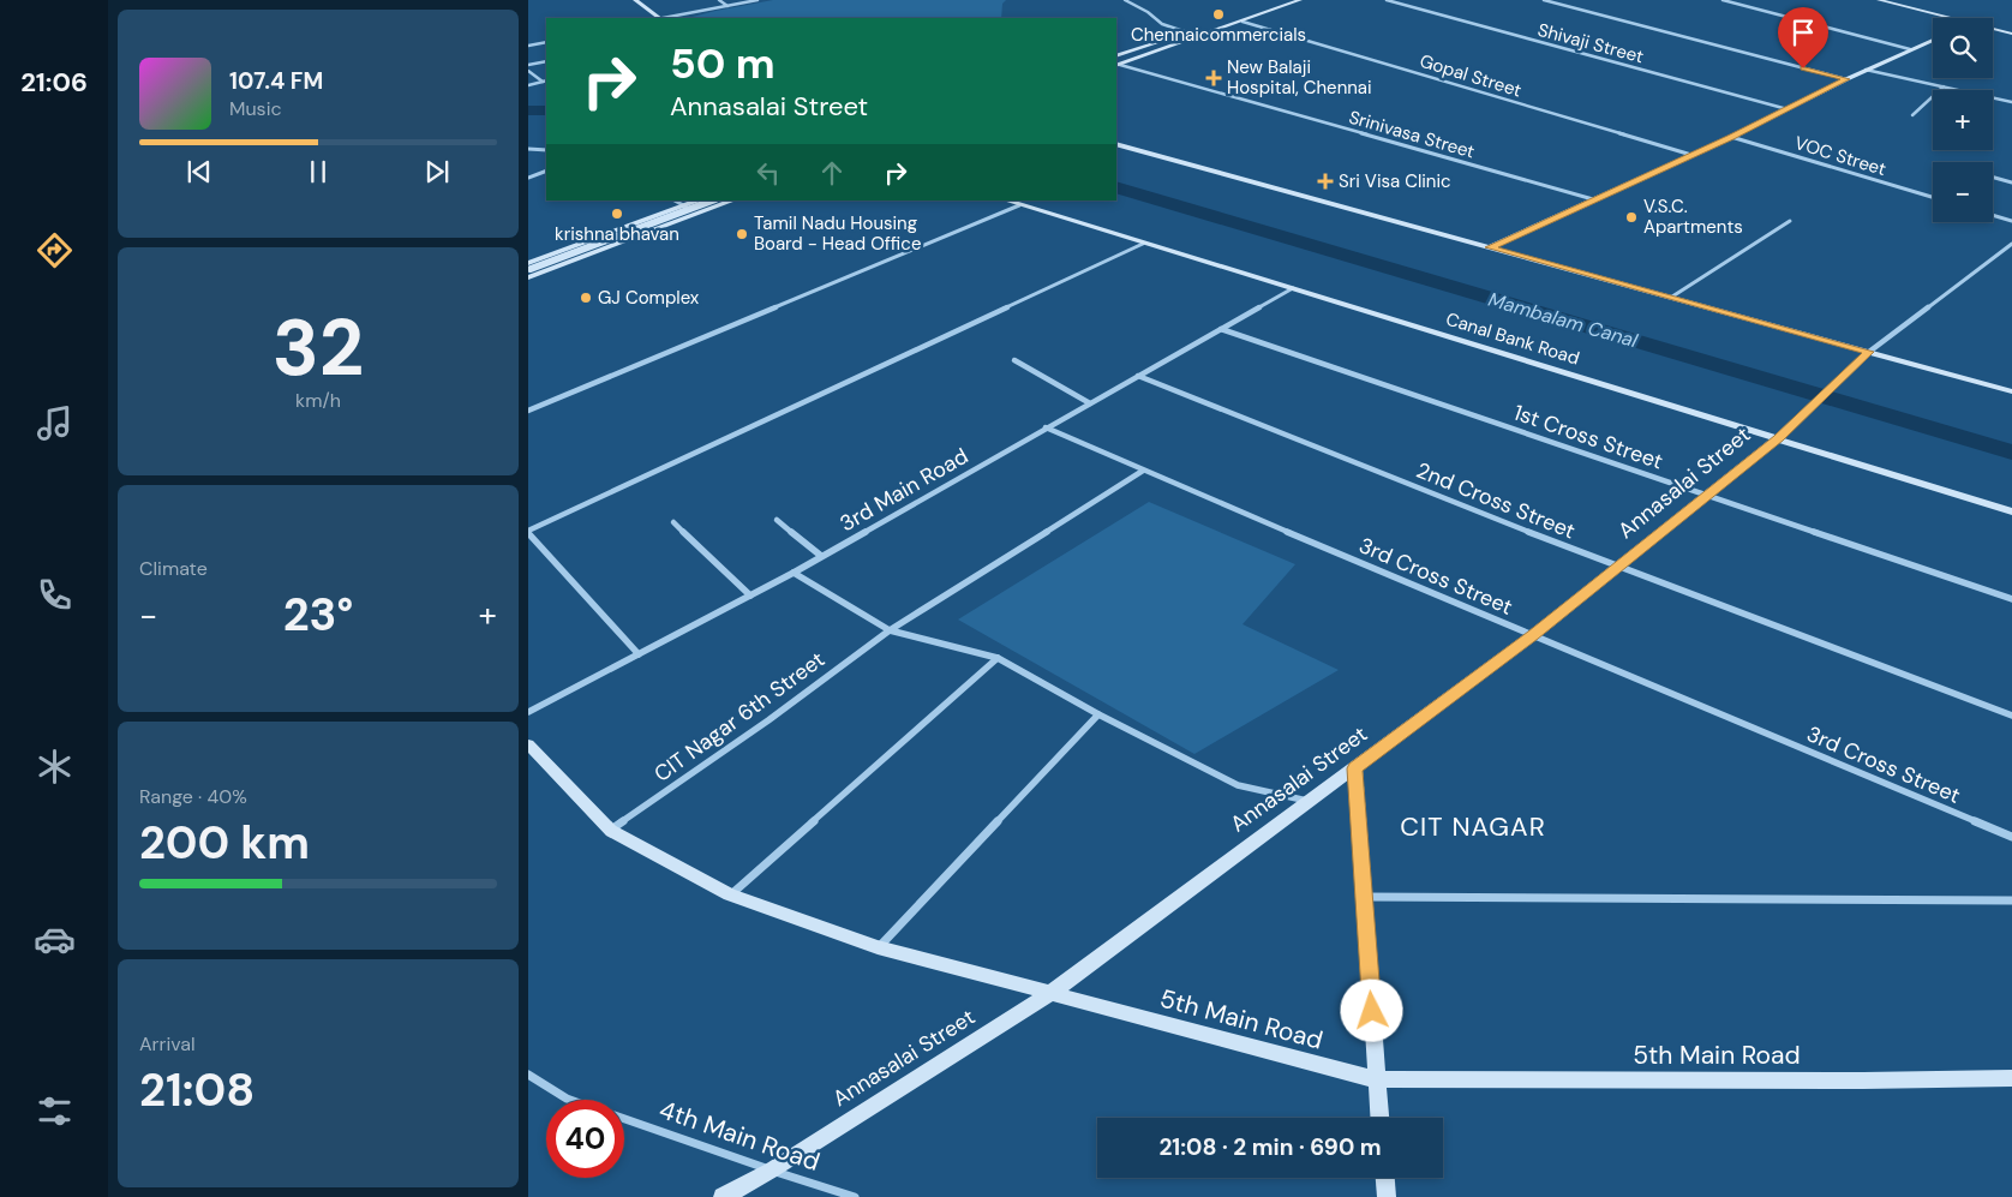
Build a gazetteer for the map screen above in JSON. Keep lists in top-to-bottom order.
{
  "streets": {
    "street": [
      "Shivaji Street",
      "Gopal Street",
      "Srinivasa Street",
      "VOC Street",
      "Canal Bank Road",
      "1st Cross Street",
      "Annasalai Street",
      "3rd Main Road",
      "2nd Cross Street",
      "3rd Cross Street",
      "CIT Nagar 6th Street",
      "5th Main Road",
      "4th Main Road"
    ]
  },
  "crossings": [
    ["Canal Bank Road", "Annasalai Street"],
    ["Canal Bank Road", "3rd Main Road"],
    ["1st Cross Street", "Annasalai Street"],
    ["1st Cross Street", "3rd Main Road"],
    ["Annasalai Street", "2nd Cross Street"],
    ["Annasalai Street", "3rd Cross Street"],
    ["Annasalai Street", "5th Main Road"],
    ["Annasalai Street", "4th Main Road"],
    ["3rd Main Road", "2nd Cross Street"],
    ["3rd Main Road", "3rd Cross Street"],
    ["3rd Cross Street", "CIT Nagar 6th Street"],
    ["CIT Nagar 6th Street", "5th Main Road"]
  ],
  "districts": ["CIT NAGAR"],
  "water": ["Mambalam Canal"],
  "places": {
    "other": [
      "Chennaicommercials",
      "krishna bhavan",
      "V.S.C. Apartments",
      "Tamil Nadu Housing Board - Head Office",
      "GJ Complex"
    ],
    "health": ["New Balaji Hospital, Chennai", "Sri Visa Clinic"]
  },
  "page": {
    "tabs": "21:06",
    "map_buttons": ["+", "−"],
    "turn": ["50 m", "Annasalai Street"],
    "song": ["107.4 FM", "Music"],
    "tile": [
      ["32", "km/h"],
      "Climate",
      ["Range · 40%", "200 km"],
      ["Arrival", "21:08"]
    ],
    "heat": ["−", "23°", "+"],
    "limit": "40",
    "trip": "21:08 · 2 min · 690 m"
  }
}
